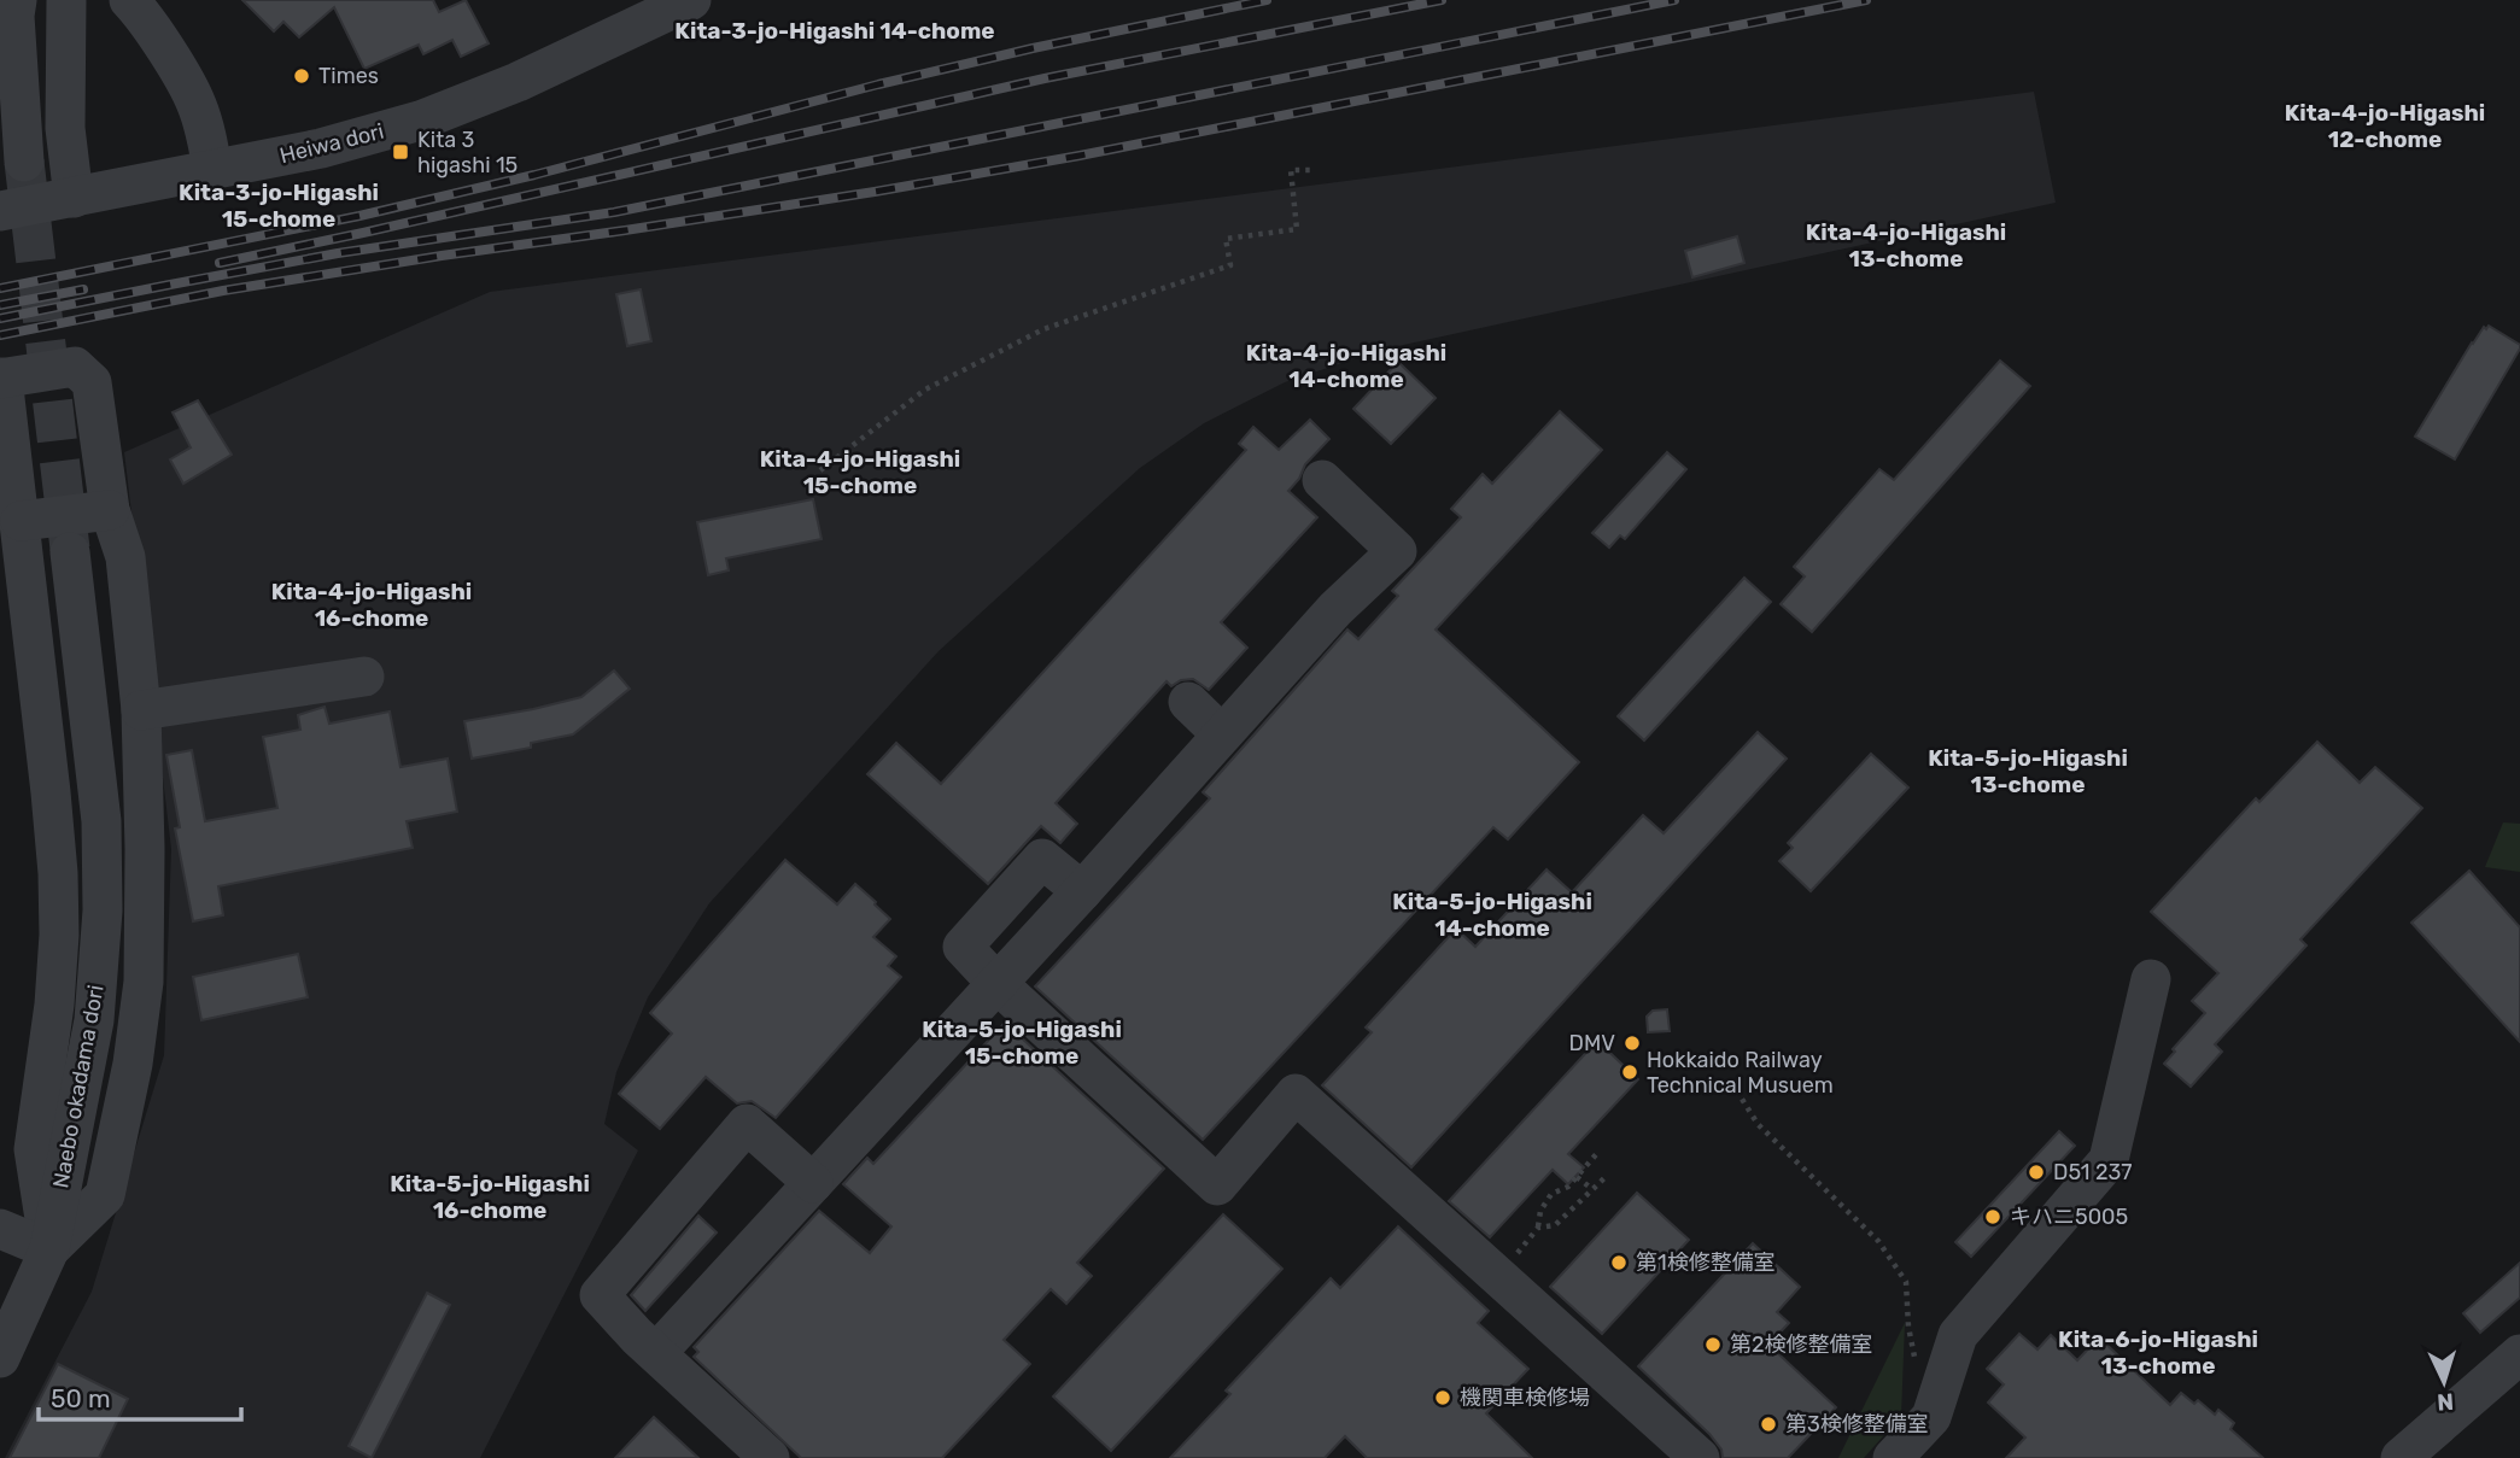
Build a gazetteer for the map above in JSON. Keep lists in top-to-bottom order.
{
  "streets": {
    "street": ["Heiwa dori", "Naebo okadama dori"]
  },
  "districts": [
    "Kita-3-jo-Higashi 14-chome",
    "Kita-4-jo-Higashi 12-chome",
    "Kita-3-jo-Higashi 15-chome",
    "Kita-4-jo-Higashi 13-chome",
    "Kita-4-jo-Higashi 14-chome",
    "Kita-4-jo-Higashi 15-chome",
    "Kita-4-jo-Higashi 16-chome",
    "Kita-5-jo-Higashi 13-chome",
    "Kita-5-jo-Higashi 14-chome",
    "Kita-5-jo-Higashi 15-chome",
    "Kita-5-jo-Higashi 16-chome",
    "Kita-6-jo-Higashi 13-chome"
  ],
  "places": {
    "other": [
      "Times",
      "DMV",
      "Hokkaido Railway Technical Musuem",
      "D51 237",
      "キハニ5005",
      "第1検修整備室",
      "第2検修整備室",
      "機関車検修場",
      "第3検修整備室"
    ],
    "transit": ["Kita 3 higashi 15"]
  },
  "scale_bar": "50 m",
  "north": "bottom"
}
